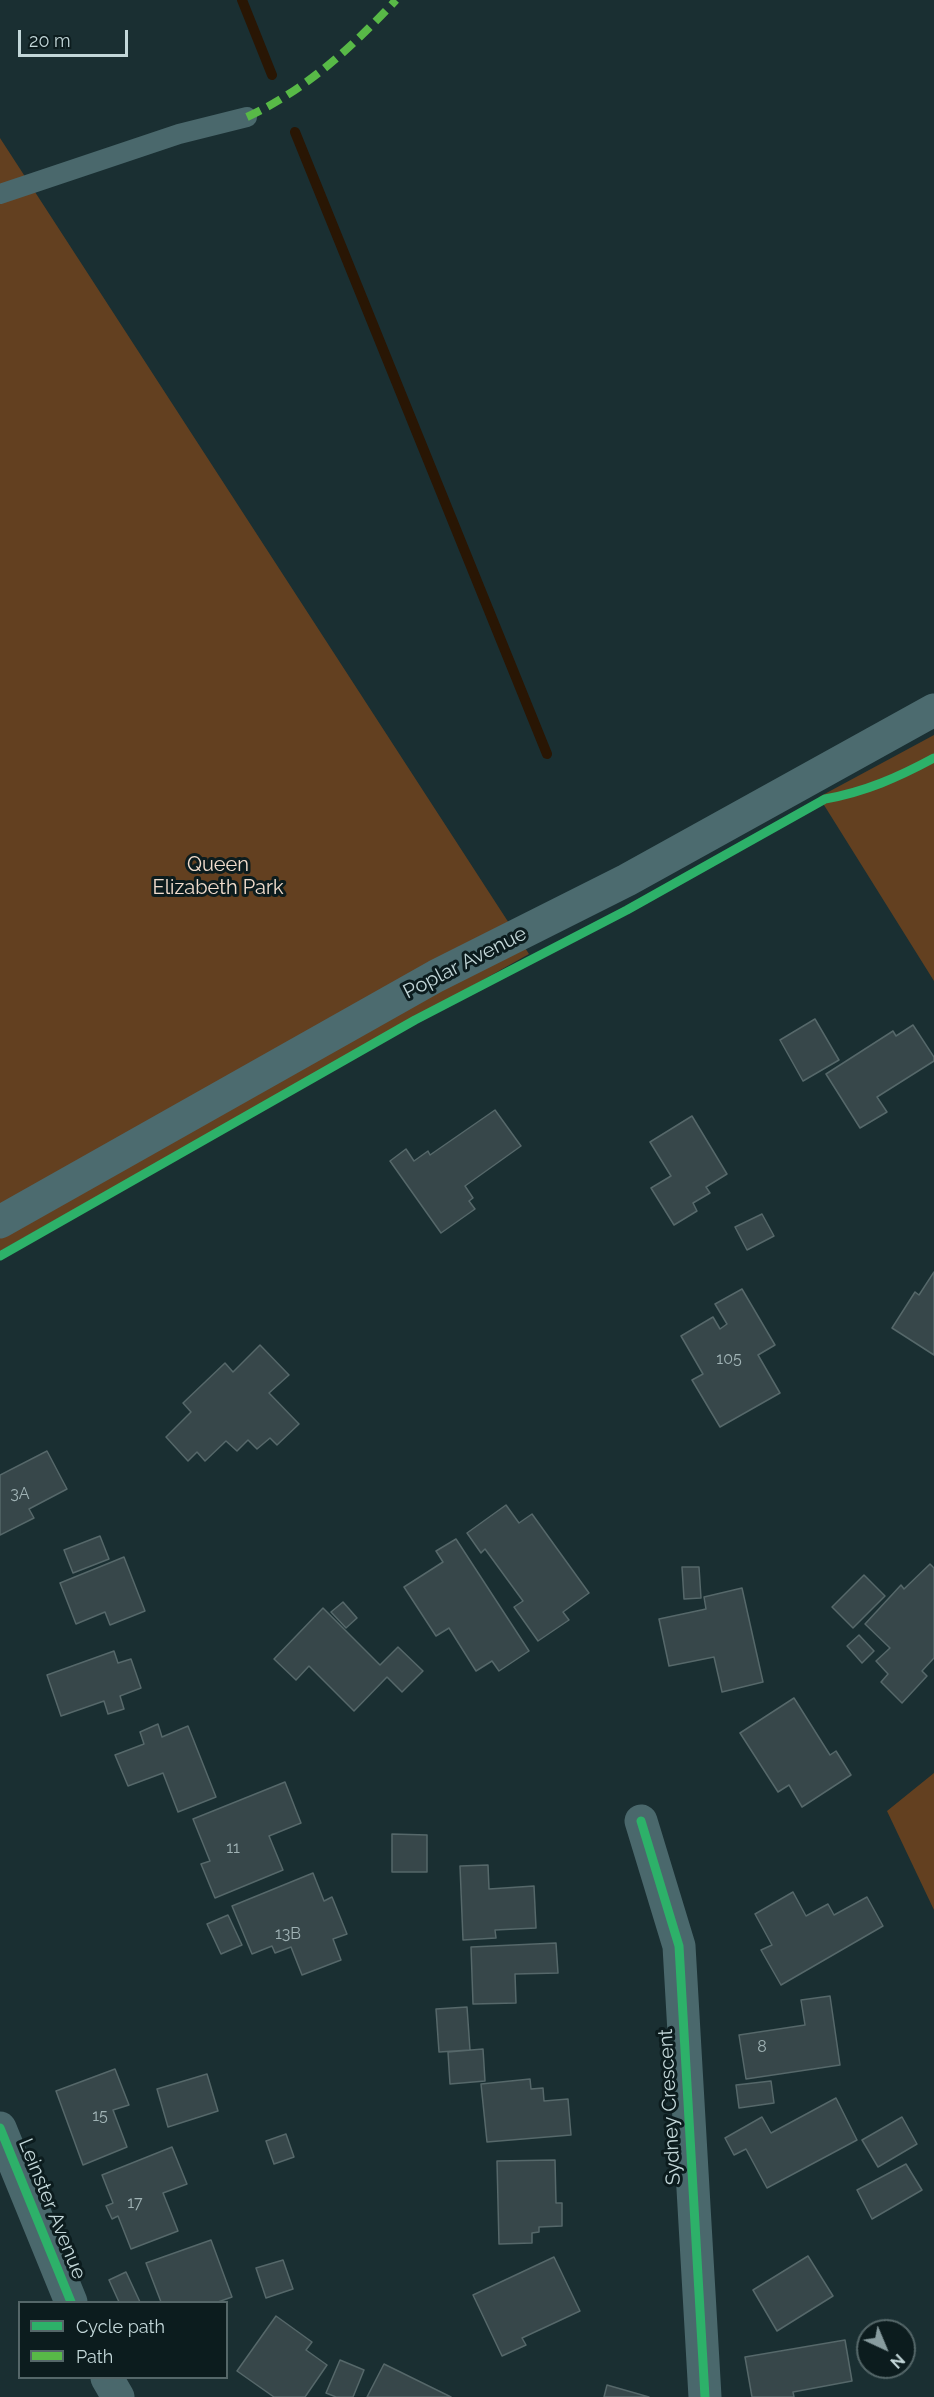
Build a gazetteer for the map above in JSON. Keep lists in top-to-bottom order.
{
  "streets": {
    "main road": ["Poplar Avenue"],
    "street": ["Sydney Crescent", "Leinster Avenue"]
  },
  "parks": ["Queen Elizabeth Park"],
  "house_numbers": [
    "105",
    "3A",
    "11",
    "13B",
    "8",
    "15",
    "17"
  ],
  "legend": ["Cycle path", "Path"],
  "scale_bar": "20 m",
  "north": "bottom right"
}
